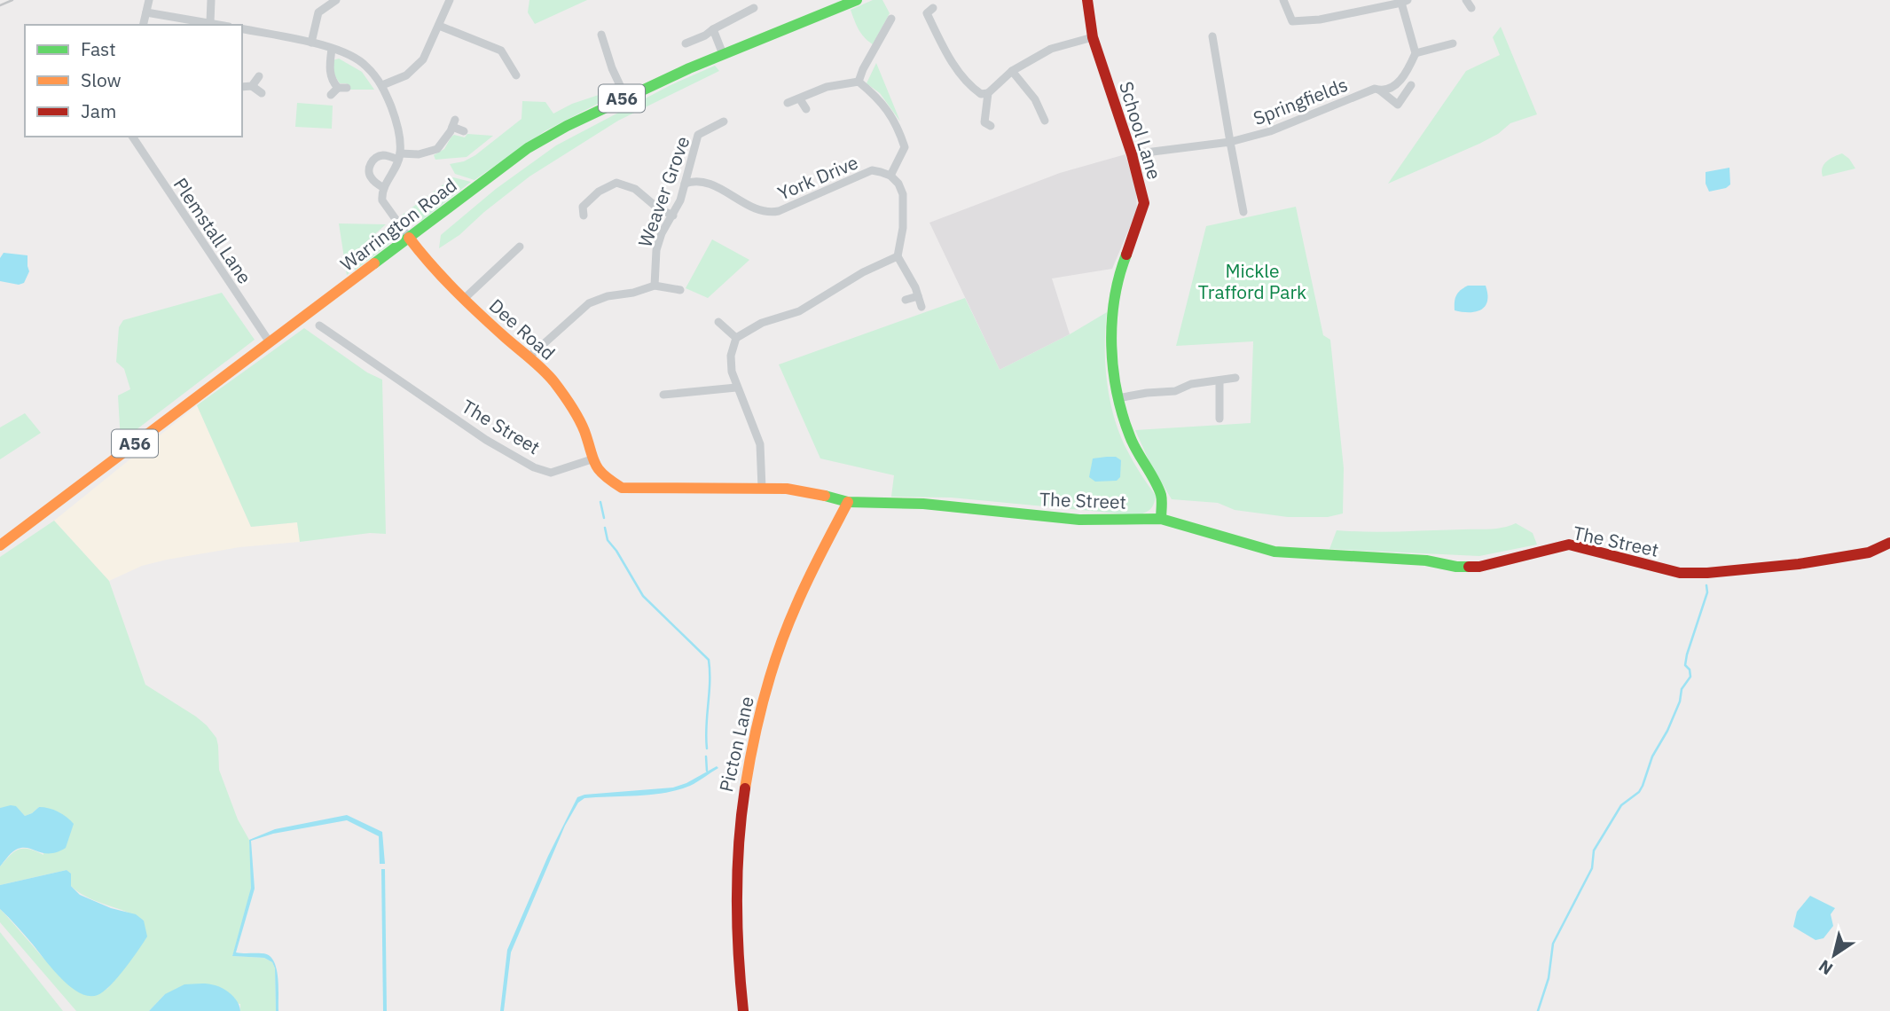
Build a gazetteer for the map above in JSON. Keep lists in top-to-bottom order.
{
  "streets": {
    "street": [
      "A56",
      "Springfields",
      "School Lane",
      "York Drive",
      "Weaver Grove",
      "Warrington Road",
      "Plemstall Lane",
      "Dee Road",
      "The Street",
      "Picton Lane"
    ]
  },
  "crossings": [
    ["Springfields", "School Lane"],
    ["School Lane", "The Street"],
    ["York Drive", "Weaver Grove"],
    ["Warrington Road", "Plemstall Lane"],
    ["Warrington Road", "Dee Road"],
    ["Dee Road", "The Street"],
    ["The Street", "Picton Lane"]
  ],
  "parks": ["Mickle Trafford Park"],
  "legend": ["Fast", "Slow", "Jam"],
  "north": "bottom left"
}
